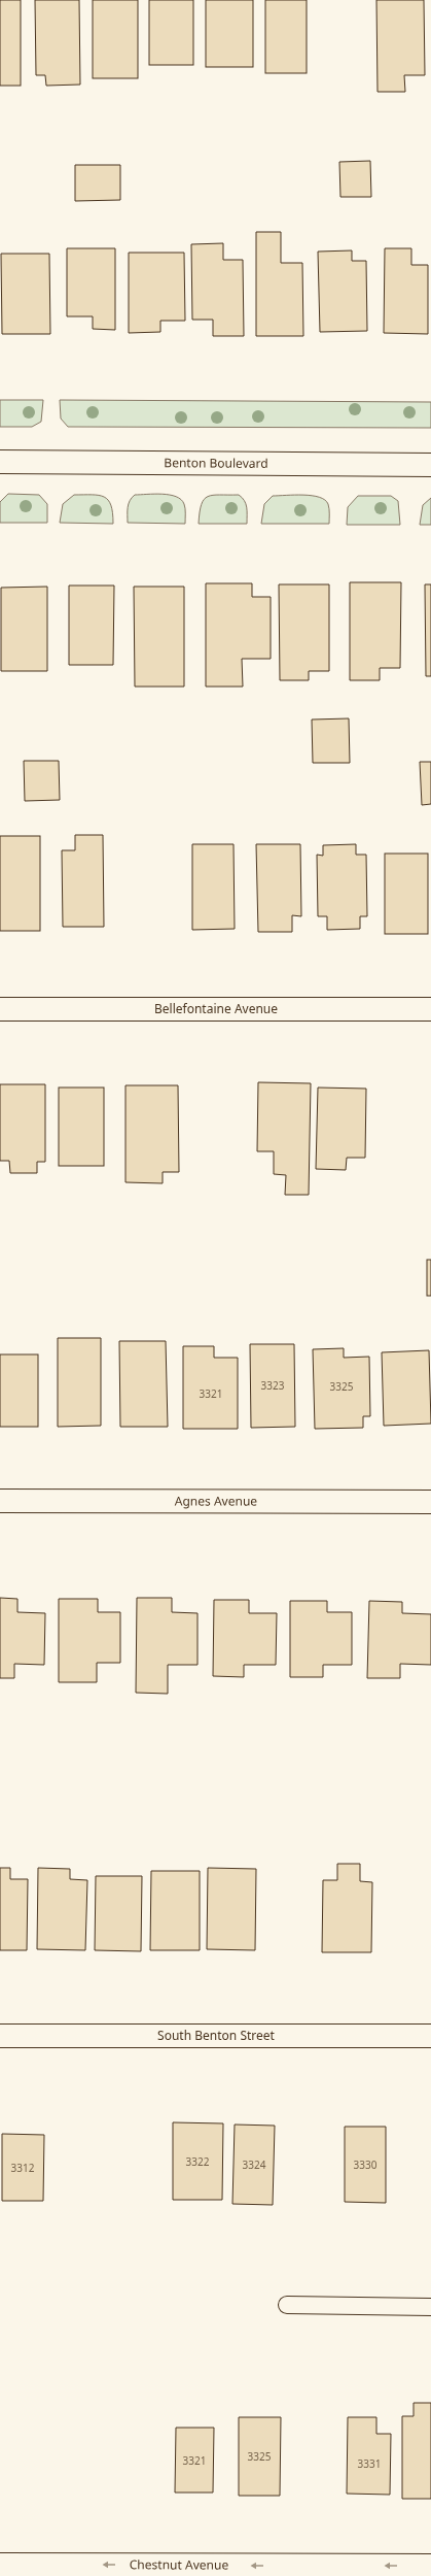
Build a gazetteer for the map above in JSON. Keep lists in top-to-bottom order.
{
  "streets": {
    "street": [
      "Benton Boulevard",
      "Bellefontaine Avenue",
      "Agnes Avenue",
      "South Benton Street",
      "Chestnut Avenue"
    ]
  },
  "one_way": ["Chestnut Avenue"],
  "house_numbers": [
    "3323",
    "3325",
    "3321",
    "3322",
    "3324",
    "3330",
    "3312",
    "3325",
    "3321",
    "3331"
  ]
}
